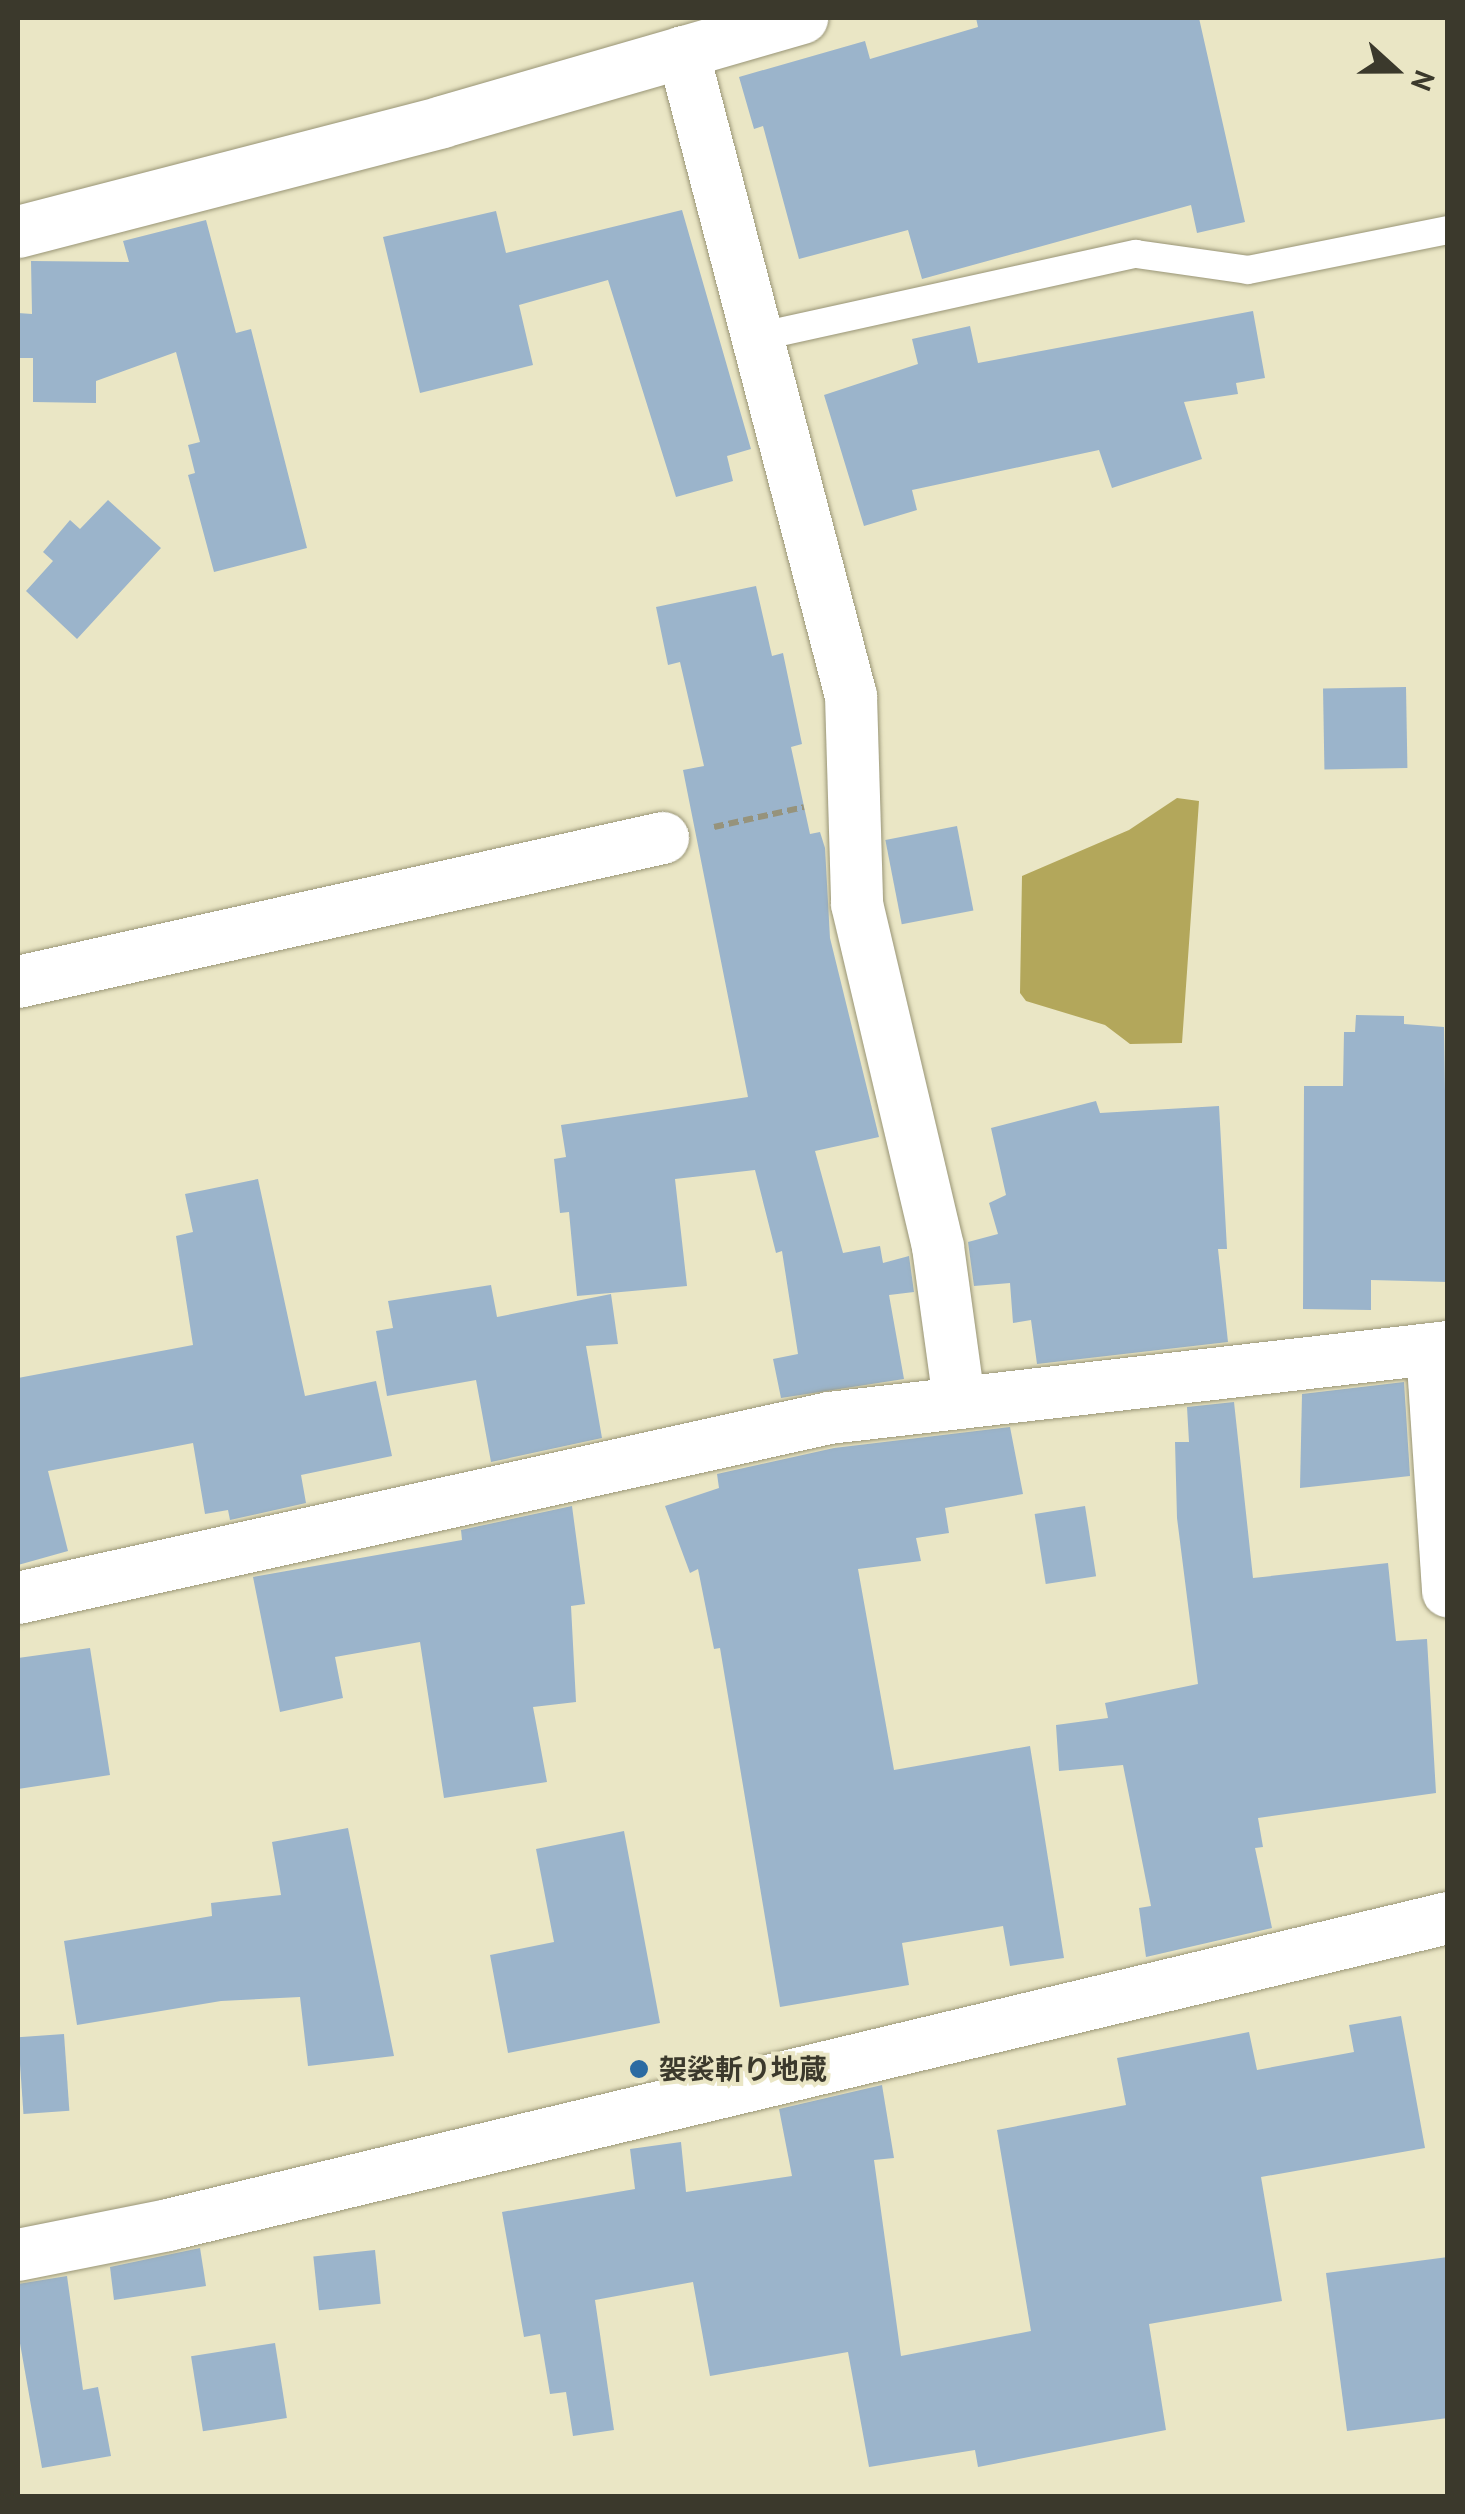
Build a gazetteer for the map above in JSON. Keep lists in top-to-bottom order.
{
  "places": ["袈裟斬り地蔵"],
  "north": "right"
}
